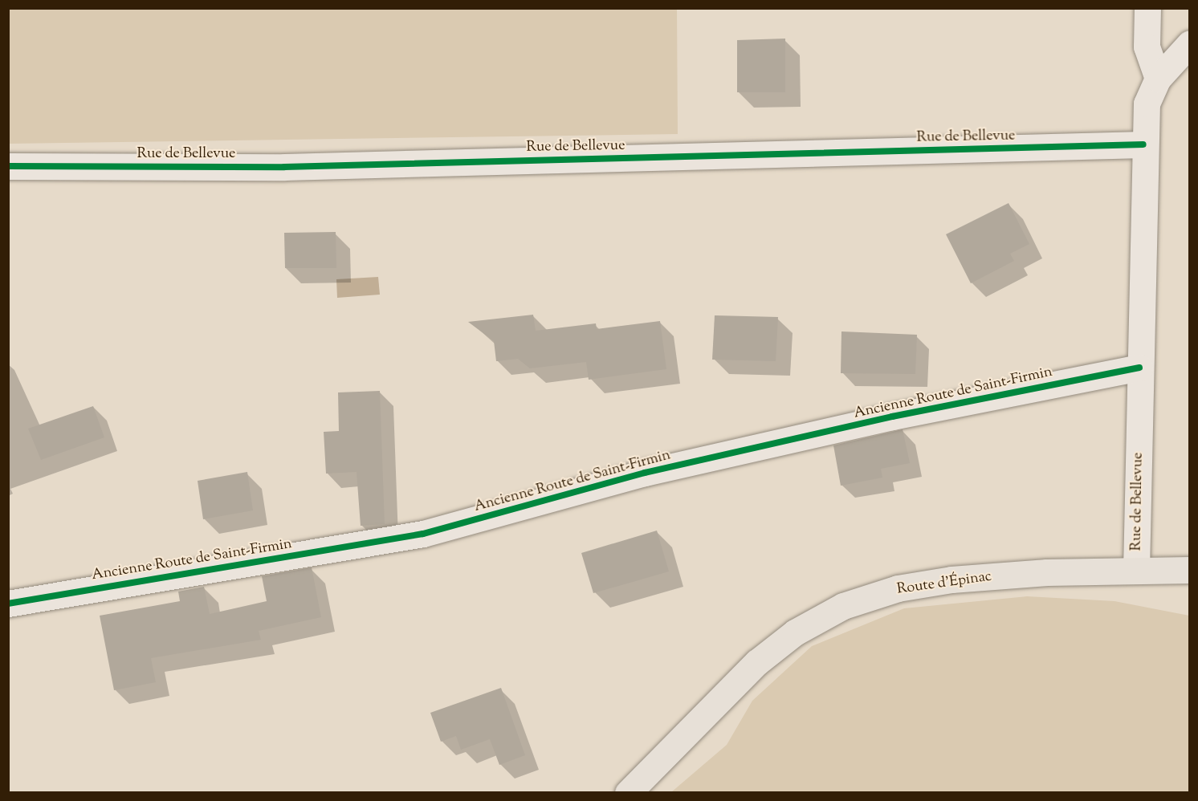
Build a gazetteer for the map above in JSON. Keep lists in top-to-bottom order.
{
  "streets": {
    "main road": ["Route d'Épinac"],
    "street": ["Rue de Bellevue", "Ancienne Route de Saint-Firmin"]
  },
  "crossings": [
    ["Rue de Bellevue", "Ancienne Route de Saint-Firmin"],
    ["Rue de Bellevue", "Route d'Épinac"]
  ]
}
